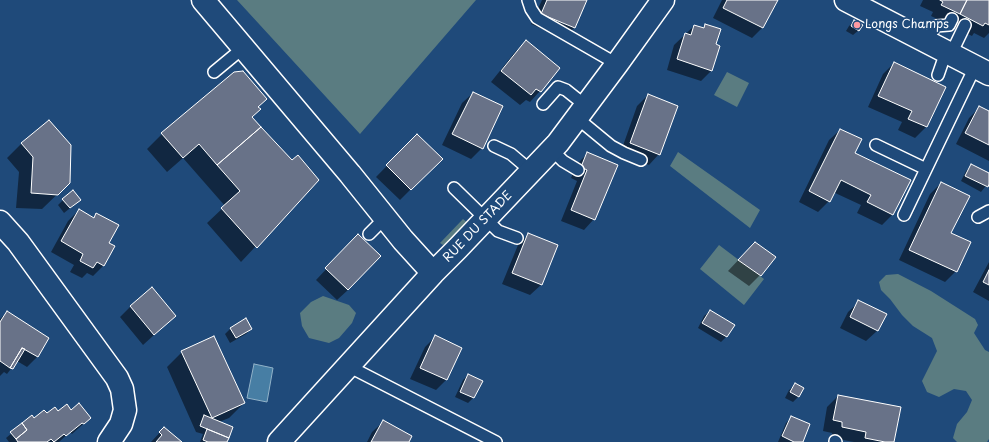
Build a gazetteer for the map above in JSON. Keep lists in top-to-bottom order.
{
  "streets": {
    "street": ["RUE DU STADE"]
  },
  "places": ["Longs Champs"]
}
